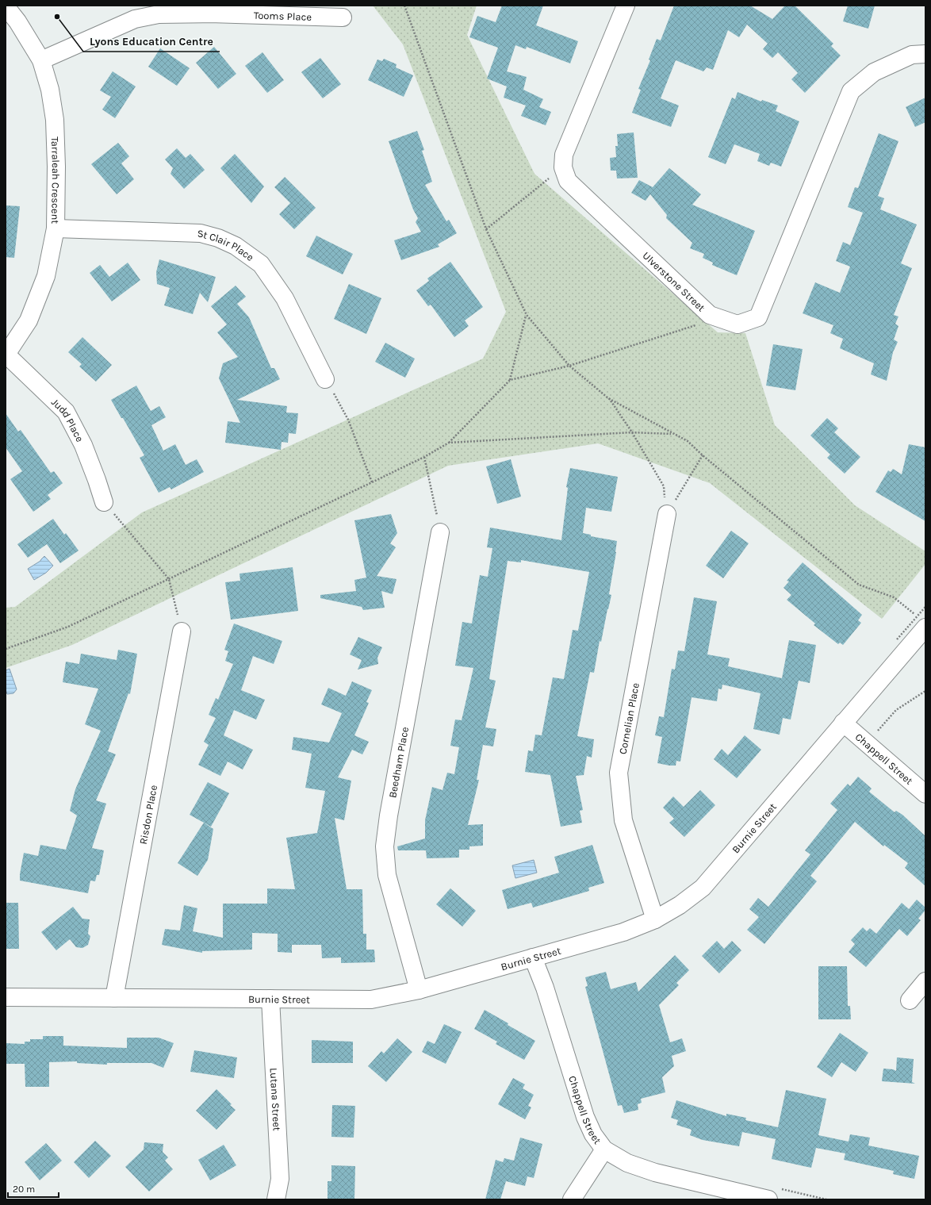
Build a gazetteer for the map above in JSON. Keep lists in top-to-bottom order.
{
  "streets": {
    "street": [
      "Tooms Place",
      "Tarraleah Crescent",
      "St Clair Place",
      "Ulverstone Street",
      "Judd Place",
      "Cornelian Place",
      "Chappell Street",
      "Beedham Place",
      "Risdon Place",
      "Burnie Street",
      "Lutana Street"
    ]
  },
  "crossings": [
    ["Tooms Place", "Tarraleah Crescent"],
    ["Tarraleah Crescent", "St Clair Place"],
    ["Tarraleah Crescent", "Judd Place"],
    ["Cornelian Place", "Burnie Street"],
    ["Chappell Street", "Burnie Street"],
    ["Beedham Place", "Burnie Street"],
    ["Risdon Place", "Burnie Street"],
    ["Burnie Street", "Lutana Street"]
  ],
  "places": ["Lyons Education Centre"],
  "scale_bar": "20 m"
}
